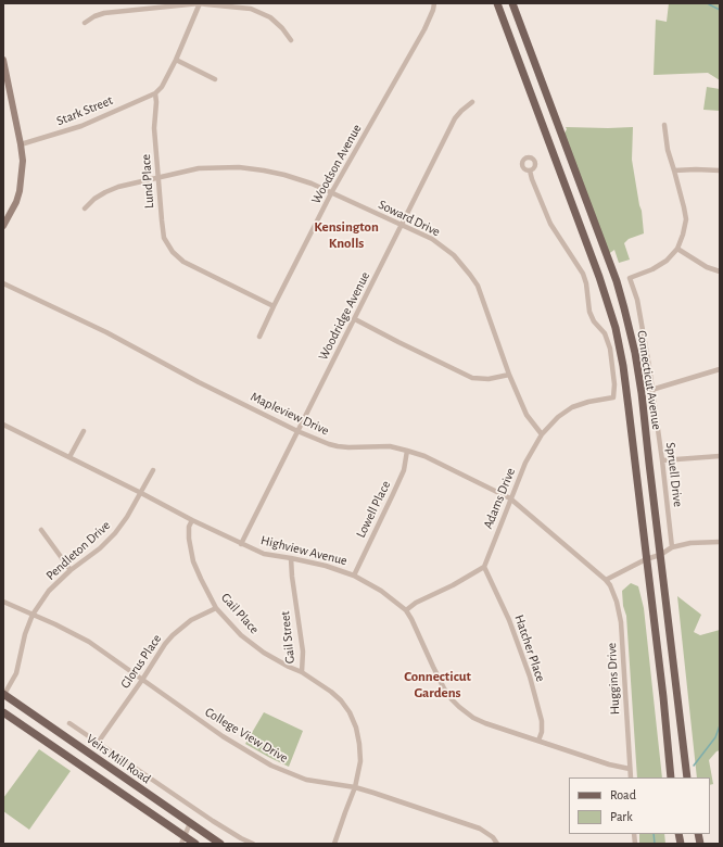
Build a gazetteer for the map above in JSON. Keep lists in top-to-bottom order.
{
  "streets": {
    "main road": ["Connecticut Avenue", "Veirs Mill Road"],
    "street": [
      "Stark Street",
      "Woodson Avenue",
      "Lund Place",
      "Soward Drive",
      "Woodridge Avenue",
      "Mapleview Drive",
      "Spruell Drive",
      "Adams Drive",
      "Lowell Place",
      "Pendleton Drive",
      "Highview Avenue",
      "Gail Place",
      "Gail Street",
      "Hatcher Place",
      "Glorus Place",
      "Huggins Drive",
      "College View Drive"
    ]
  },
  "crossings": [
    ["Stark Street", "Lund Place"],
    ["Woodson Avenue", "Lund Place"],
    ["Woodson Avenue", "Soward Drive"],
    ["Lund Place", "Soward Drive"],
    ["Soward Drive", "Woodridge Avenue"],
    ["Soward Drive", "Adams Drive"],
    ["Woodridge Avenue", "Mapleview Drive"],
    ["Woodridge Avenue", "Highview Avenue"],
    ["Mapleview Drive", "Adams Drive"],
    ["Mapleview Drive", "Lowell Place"],
    ["Mapleview Drive", "Huggins Drive"],
    ["Adams Drive", "Hatcher Place"],
    ["Lowell Place", "Highview Avenue"],
    ["Pendleton Drive", "Highview Avenue"],
    ["Pendleton Drive", "College View Drive"],
    ["Pendleton Drive", "Veirs Mill Road"],
    ["Highview Avenue", "Gail Place"],
    ["Highview Avenue", "Gail Street"],
    ["Highview Avenue", "Hatcher Place"],
    ["Highview Avenue", "Huggins Drive"],
    ["Gail Place", "Gail Street"],
    ["Gail Place", "Glorus Place"],
    ["Gail Street", "College View Drive"],
    ["Glorus Place", "College View Drive"],
    ["Glorus Place", "Veirs Mill Road"]
  ],
  "districts": ["Kensington Knolls", "Connecticut Gardens"],
  "legend": ["Road", "Park"]
}
